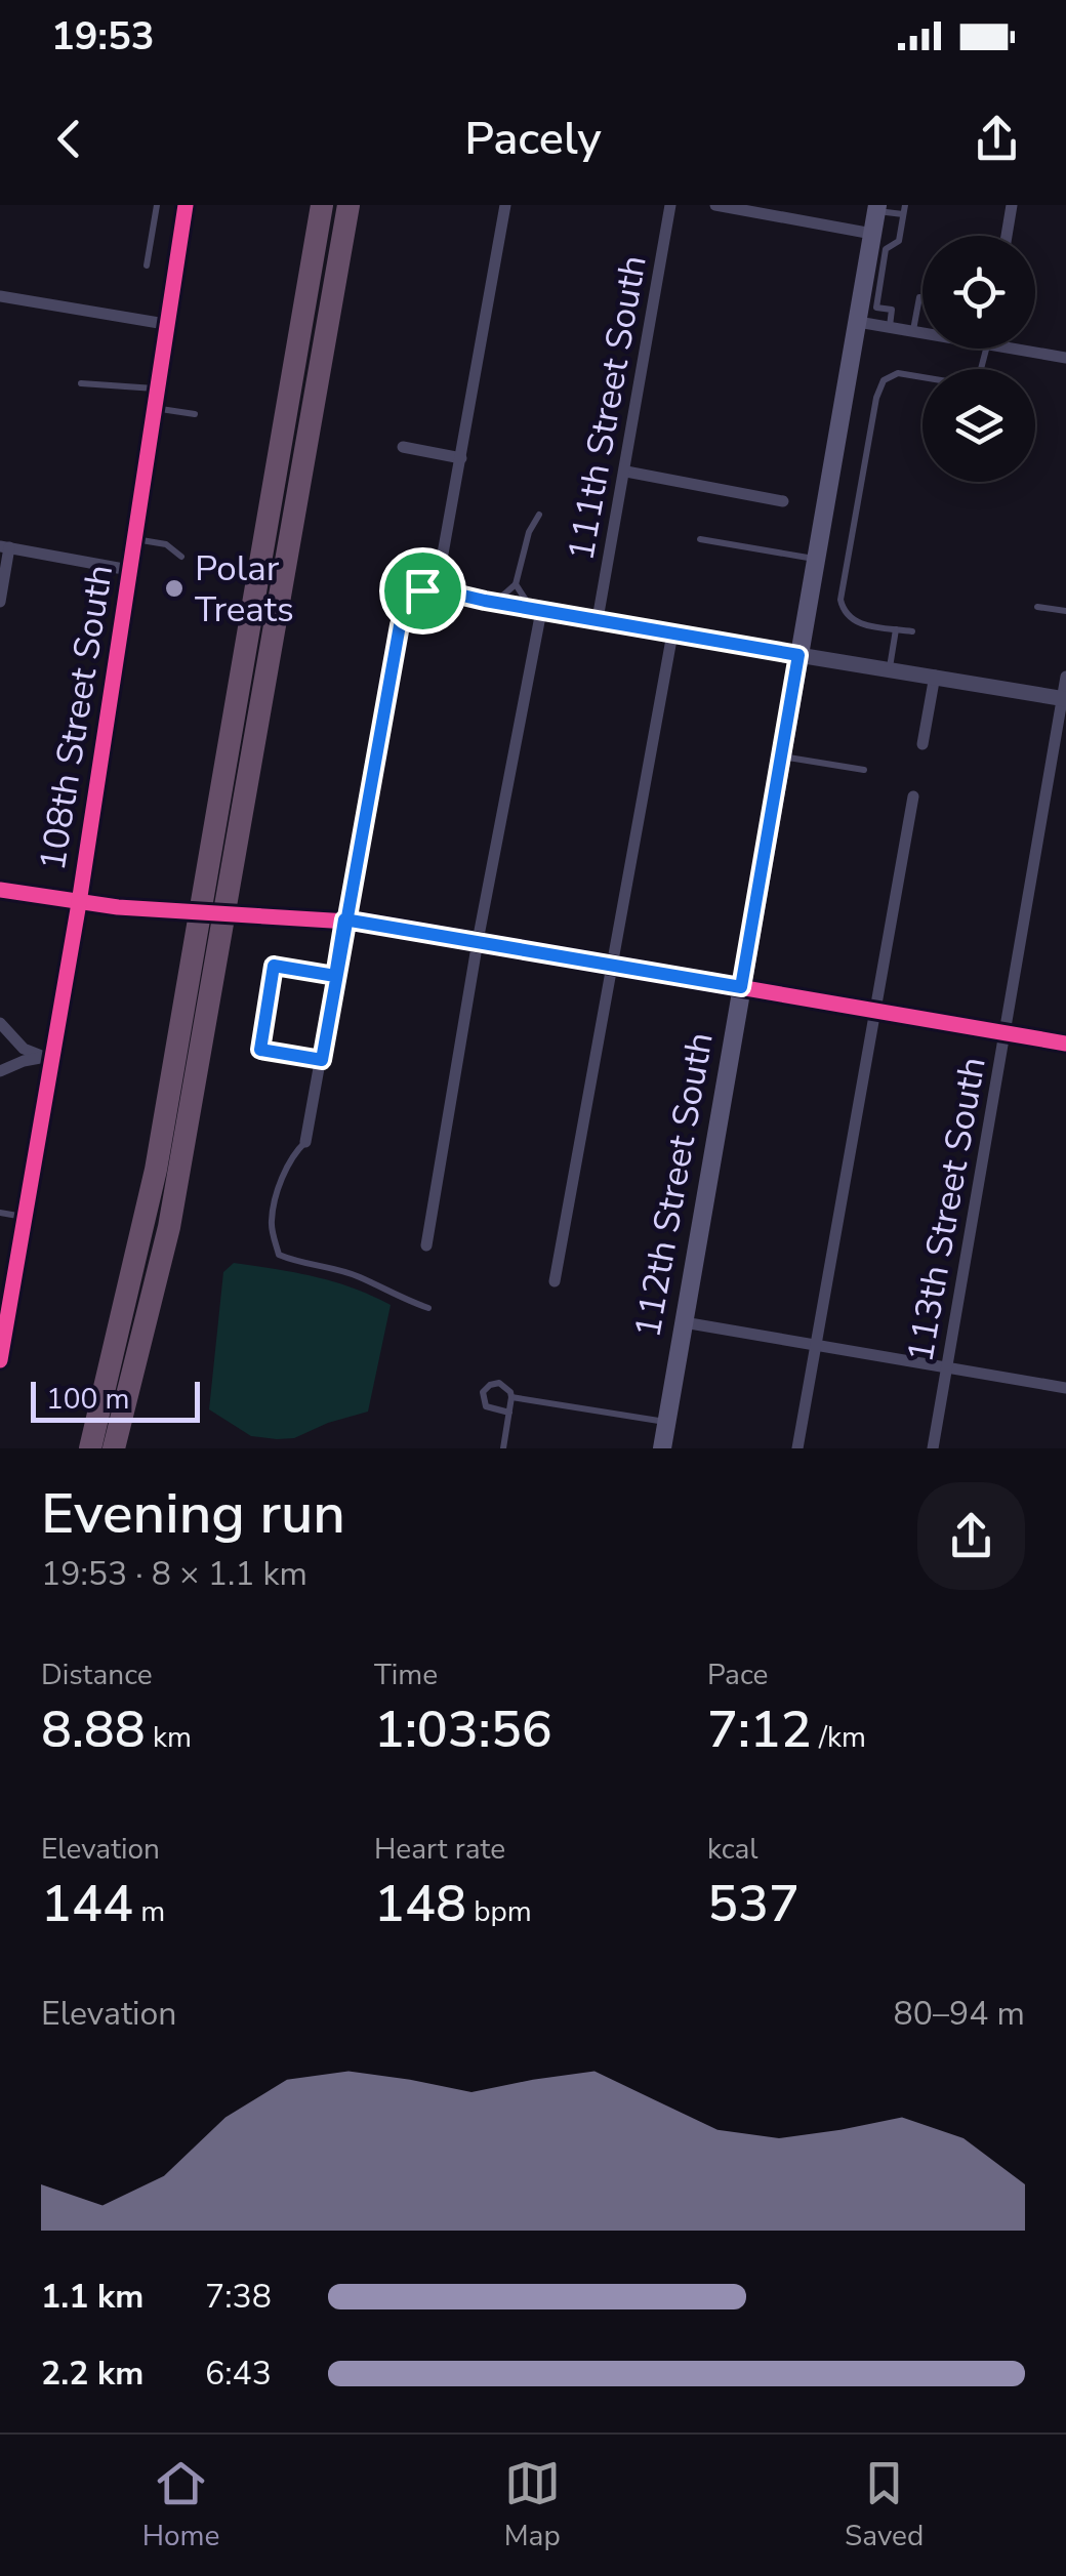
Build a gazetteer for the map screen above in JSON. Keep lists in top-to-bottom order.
{
  "streets": {
    "main road": ["112th Street South"],
    "street": ["111th Street South", "108th Street South", "113th Street South"]
  },
  "places": ["Polar Treats"],
  "scale_bar": "100 m",
  "page": {
    "status": "19:53",
    "header": "Pacely",
    "scale": "100 m",
    "heading": ["Evening run", "19:53 · 8 × 1.1 km"],
    "stats": [
      ["Distance", "8.88 km"],
      ["Time", "1:03:56"],
      ["Pace", "7:12 /km"],
      ["Elevation", "144 m"],
      ["Heart rate", "148 bpm"],
      ["kcal", "537"]
    ],
    "chart": ["Elevation", "80–94 m"],
    "list": [
      {
        "name": "1.1 km",
        "note": "7:38"
      },
      {
        "name": "2.2 km",
        "note": "6:43"
      }
    ],
    "tabs": ["Home", "Map", "Saved"]
  }
}
